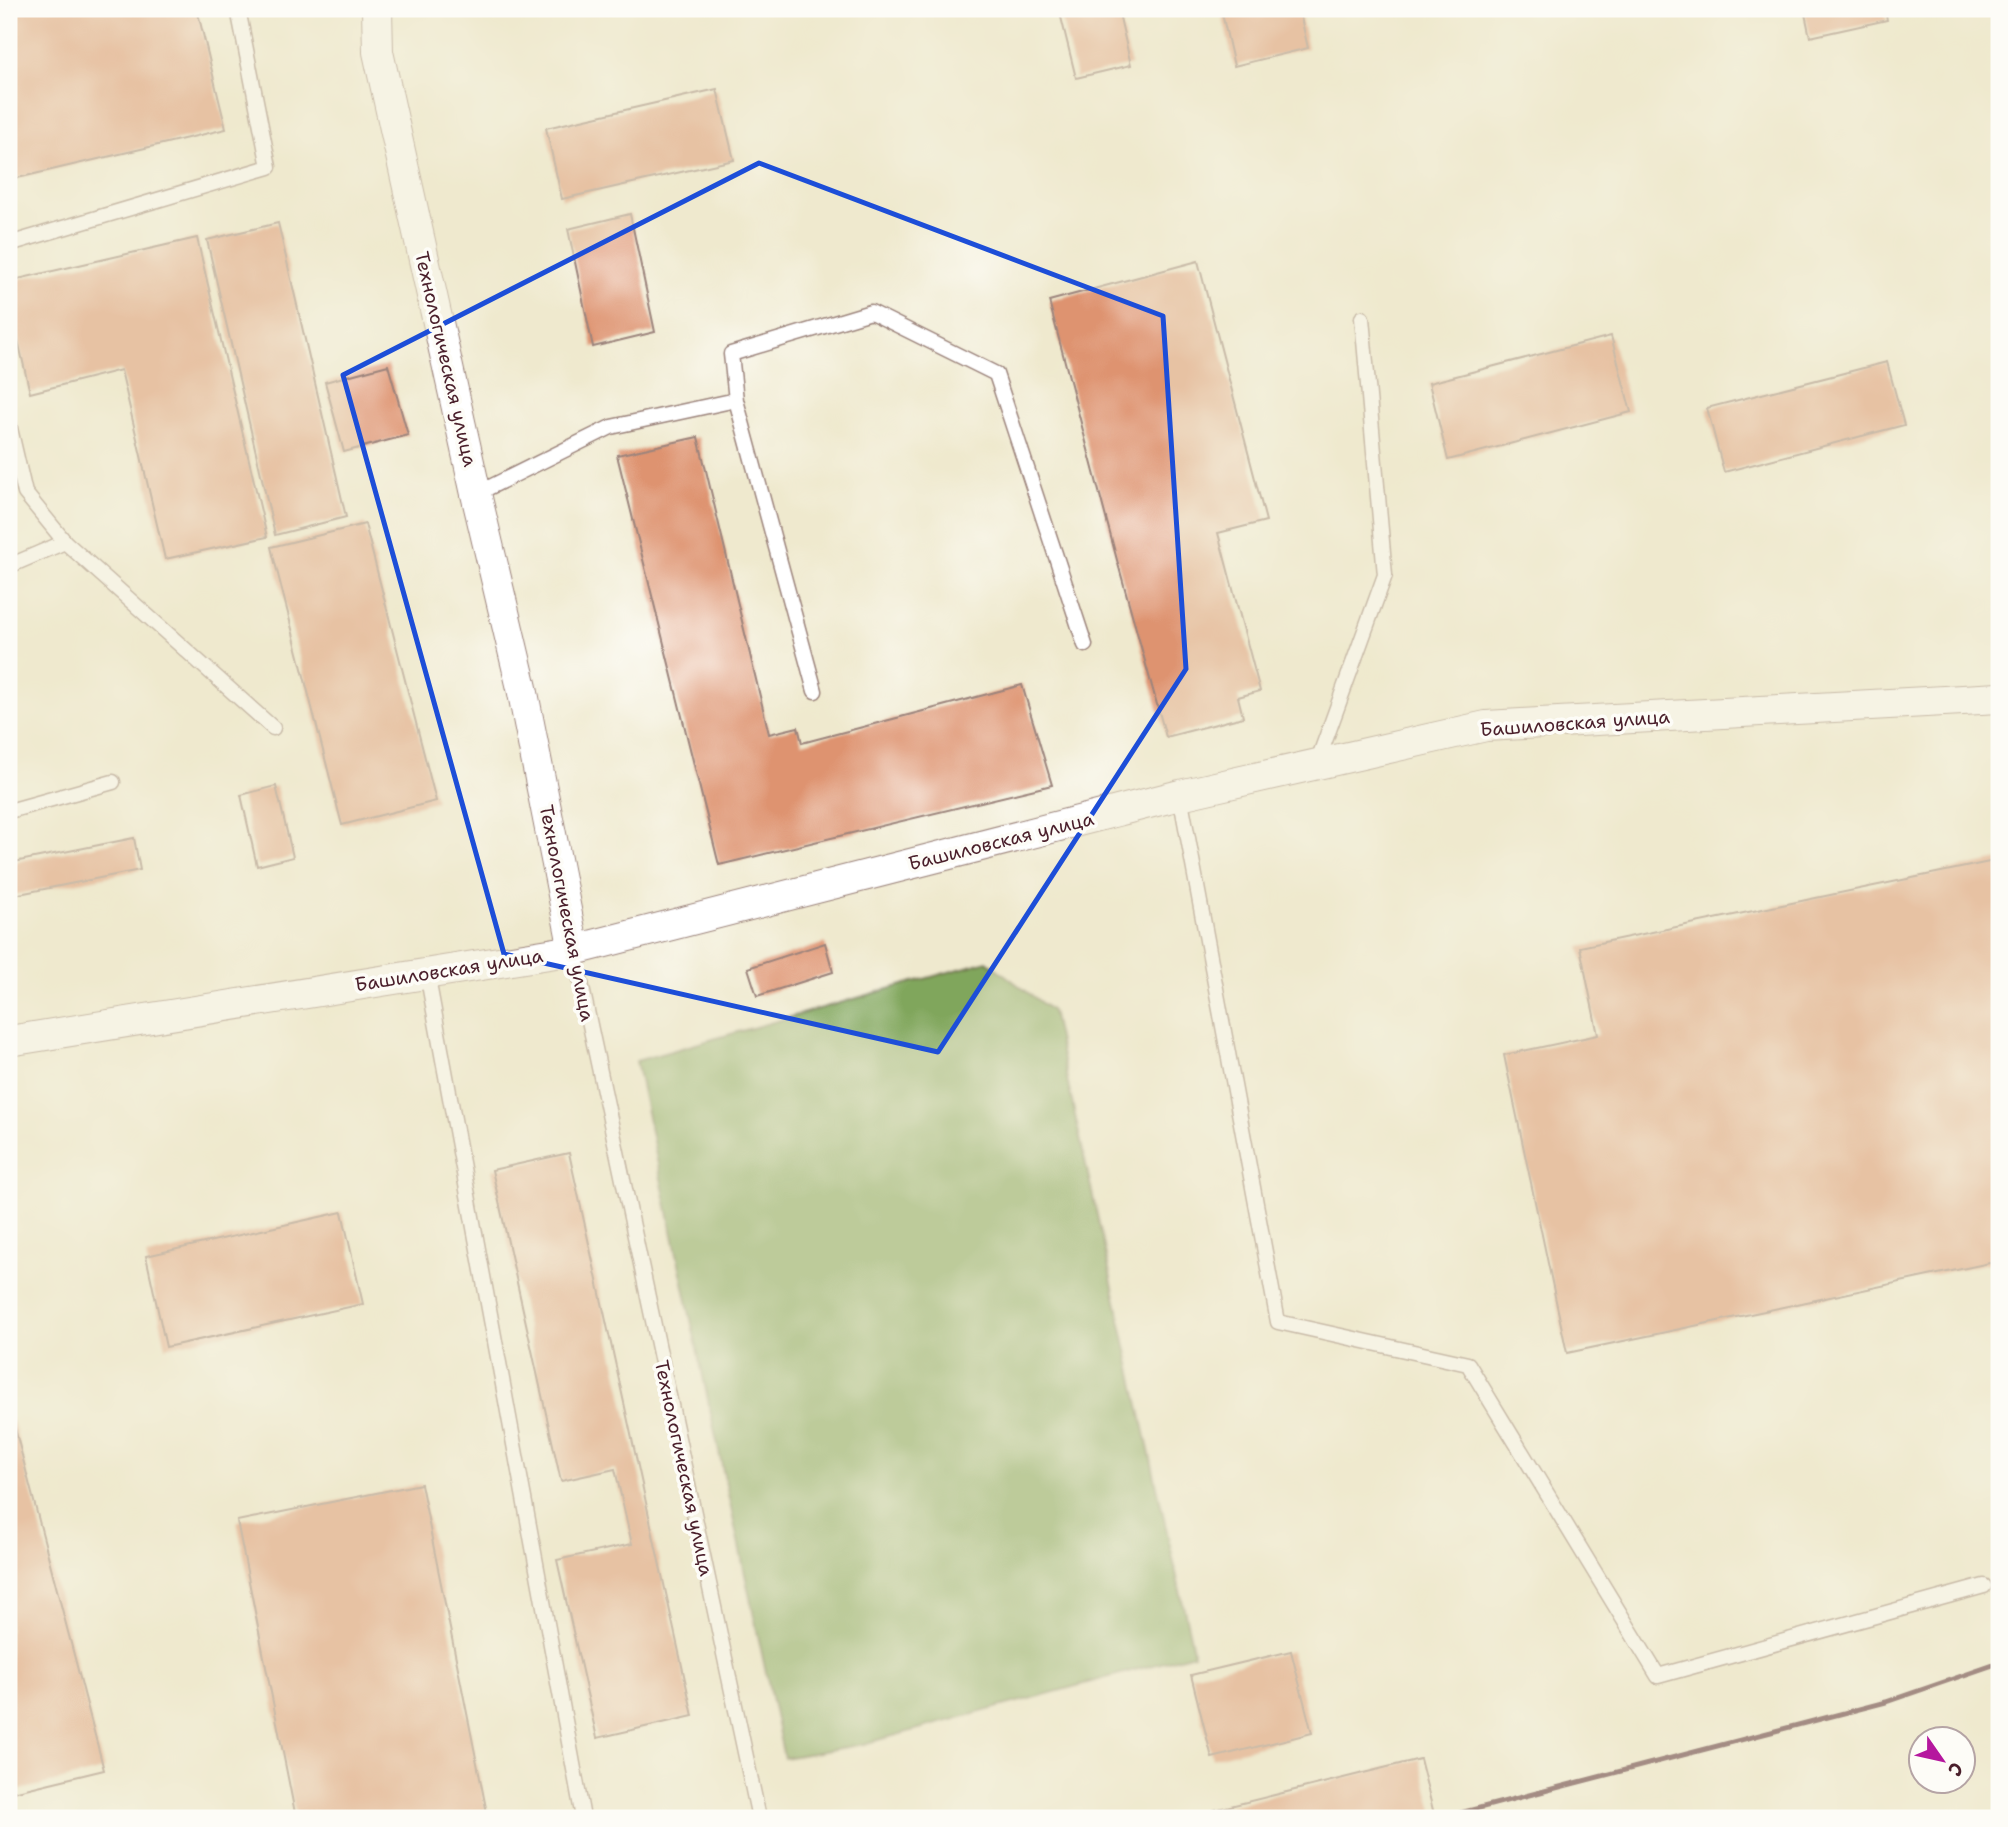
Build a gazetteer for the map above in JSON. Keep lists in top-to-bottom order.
{
  "streets": {
    "street": ["Технологическая улица", "Башиловская улица"]
  },
  "crossings": [
    ["Технологическая улица", "Башиловская улица"]
  ],
  "north": "bottom right"
}
